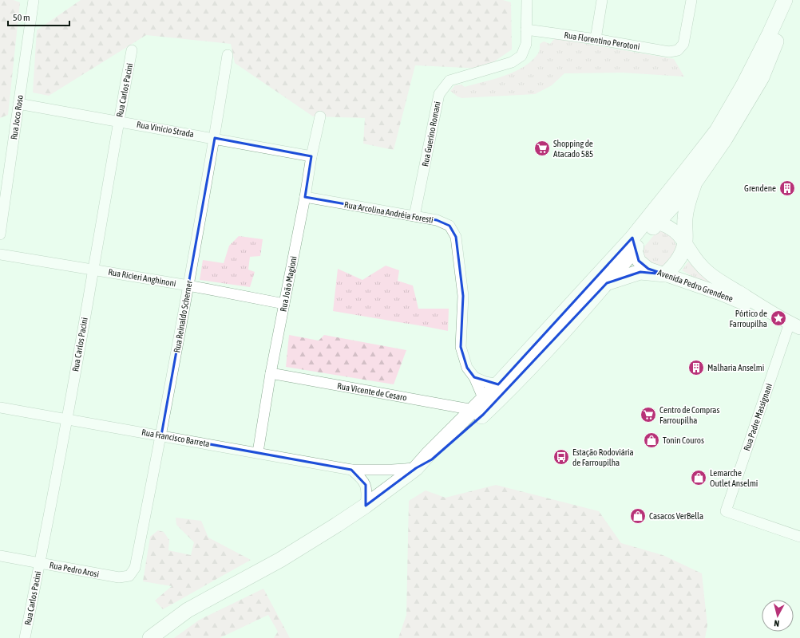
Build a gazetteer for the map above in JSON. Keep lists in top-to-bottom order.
{
  "streets": {
    "main road": ["Avenida Pedro Grendene"],
    "street": [
      "Rua Florentino Perotoni",
      "Rua Carlos Pacini",
      "Rua Joco Roso",
      "Rua Vinicio Strada",
      "Rua Guerino Romani",
      "Rua Arcolina Andréia Foresti",
      "Rua Ricieri Anghinoni",
      "Rua João Magioni",
      "Rua Reinaldo Scherner",
      "Rua Vicente de Cesaro",
      "Rua Padre Massignani",
      "Rua Francisco Barreta",
      "Rua Pedro Arosi"
    ]
  },
  "crossings": [
    ["Rua Florentino Perotoni", "Rua Guerino Romani"],
    ["Rua Carlos Pacini", "Rua Vinicio Strada"],
    ["Rua Carlos Pacini", "Rua Ricieri Anghinoni"],
    ["Rua Carlos Pacini", "Rua Francisco Barreta"],
    ["Rua Carlos Pacini", "Rua Pedro Arosi"],
    ["Rua Joco Roso", "Rua Vinicio Strada"],
    ["Rua Vinicio Strada", "Rua João Magioni"],
    ["Rua Vinicio Strada", "Rua Reinaldo Scherner"],
    ["Rua Guerino Romani", "Rua Arcolina Andréia Foresti"],
    ["Rua Arcolina Andréia Foresti", "Rua João Magioni"],
    ["Rua Arcolina Andréia Foresti", "Rua Vicente de Cesaro"],
    ["Rua Ricieri Anghinoni", "Rua João Magioni"],
    ["Rua Ricieri Anghinoni", "Rua Reinaldo Scherner"],
    ["Rua João Magioni", "Rua Vicente de Cesaro"],
    ["Rua João Magioni", "Rua Francisco Barreta"],
    ["Avenida Pedro Grendene", "Rua Padre Massignani"],
    ["Rua Reinaldo Scherner", "Rua Francisco Barreta"],
    ["Rua Reinaldo Scherner", "Rua Pedro Arosi"]
  ],
  "places": {
    "supermarket": ["Shopping de Atacado 585", "Centro de Compras Farroupilha"],
    "building": ["Grendene", "Malharia Anselmi"],
    "place": ["Pórtico de Farroupilha"],
    "shop": ["Tonin Couros", "Lemarche Outlet Anselmi", "Casacos VerBella"],
    "bus stop": ["Estação Rodoviária de Farroupilha"]
  },
  "scale_bar": "50 m",
  "north": "bottom"
}
